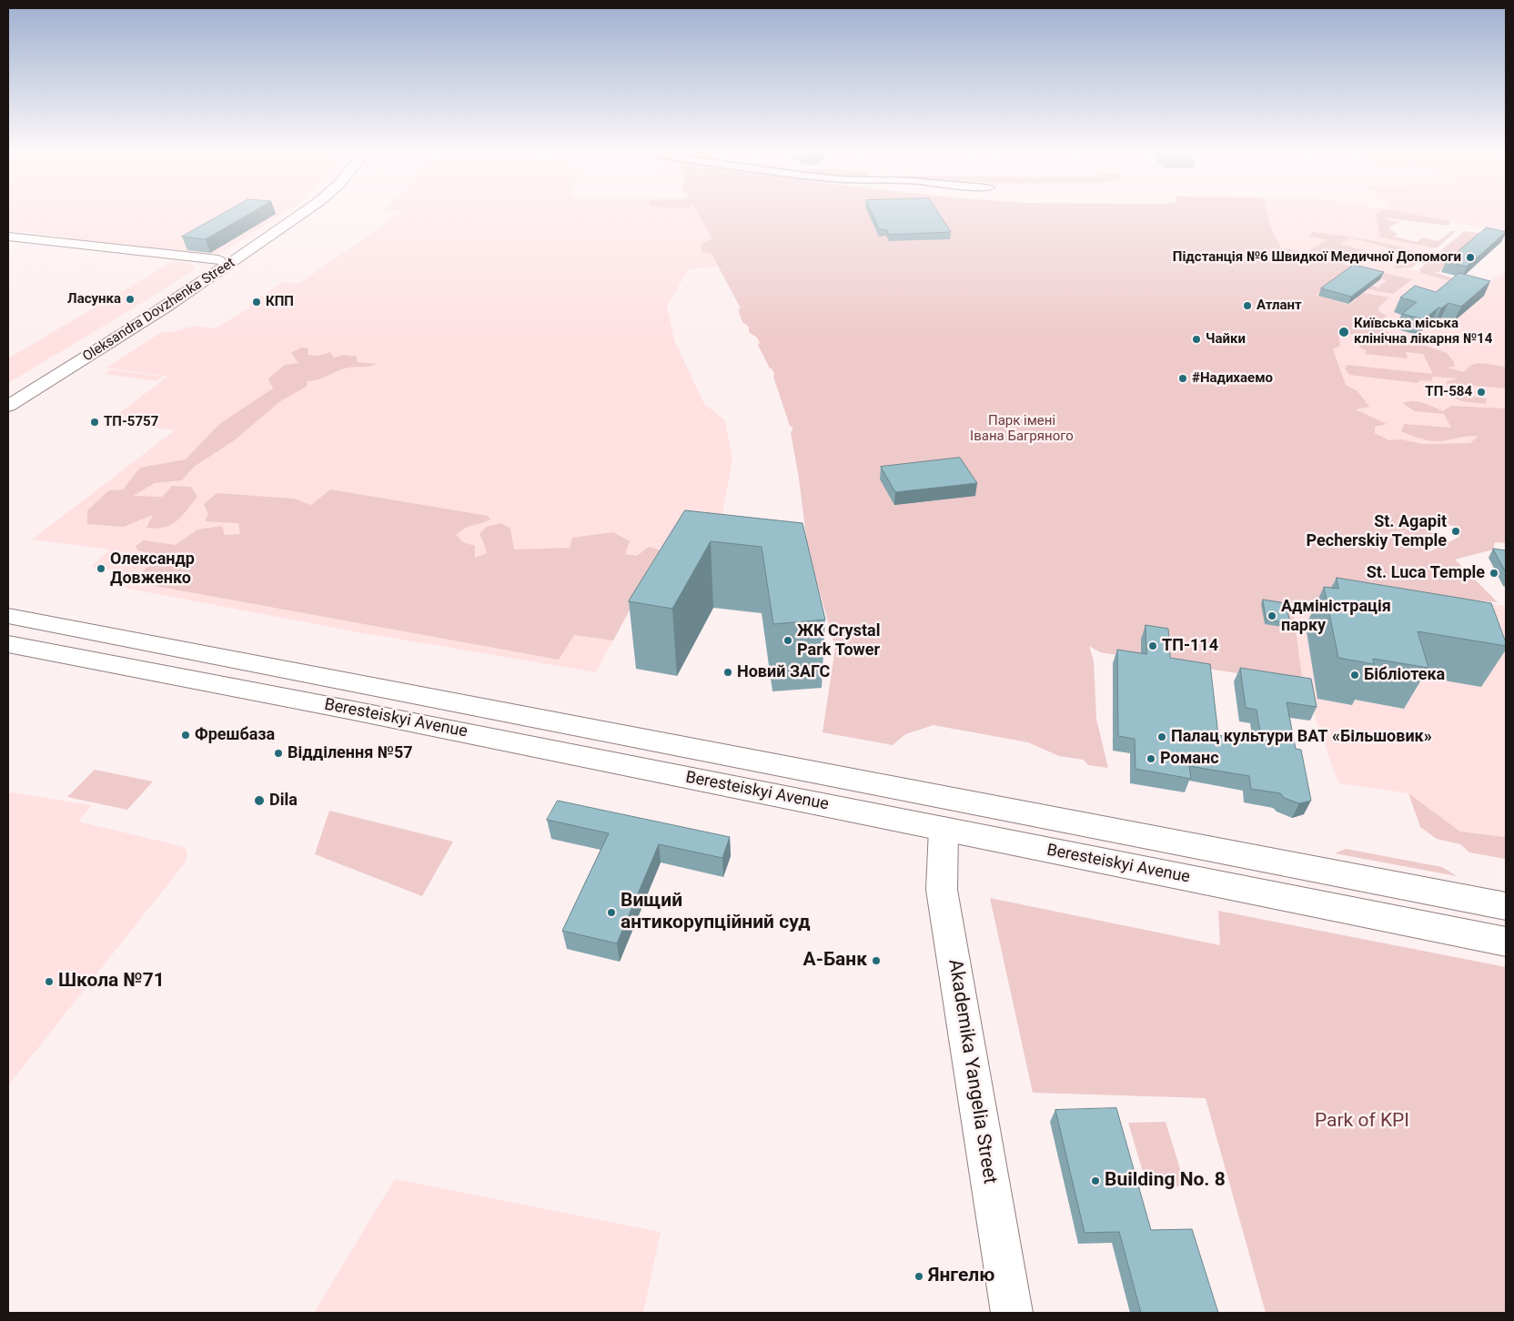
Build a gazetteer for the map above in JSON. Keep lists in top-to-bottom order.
{
  "streets": {
    "main road": ["Oleksandra Dovzhenka Street", "Beresteiskyi Avenue", "Akademika Yangelia Street"]
  },
  "crossings": [
    ["Beresteiskyi Avenue", "Akademika Yangelia Street"]
  ],
  "parks": ["Парк імені Івана Багряного", "Park of KPI"],
  "places": [
    "Підстанція №6 Швидкої Медичної Допомоги",
    "Ласунка",
    "КПП",
    "Атлант",
    "Київська міська клінічна лікарня №14",
    "Чайки",
    "#Надихаемо",
    "ТП-584",
    "ТП-5757",
    "St. Agapit Pecherskiy Temple",
    "Олександр Довженко",
    "St. Luca Temple",
    "Адміністрація парку",
    "ЖК Crystal Park Tower",
    "ТП-114",
    "Новий ЗАГС",
    "Бібліотека",
    "Фрешбаза",
    "Палац культури ВАТ «Більшовик»",
    "Відділення №57",
    "Романс",
    "Dila",
    "Вищий антикорупційний суд",
    "А-Банк",
    "Школа №71",
    "Building No. 8",
    "Янгелю"
  ]
}
